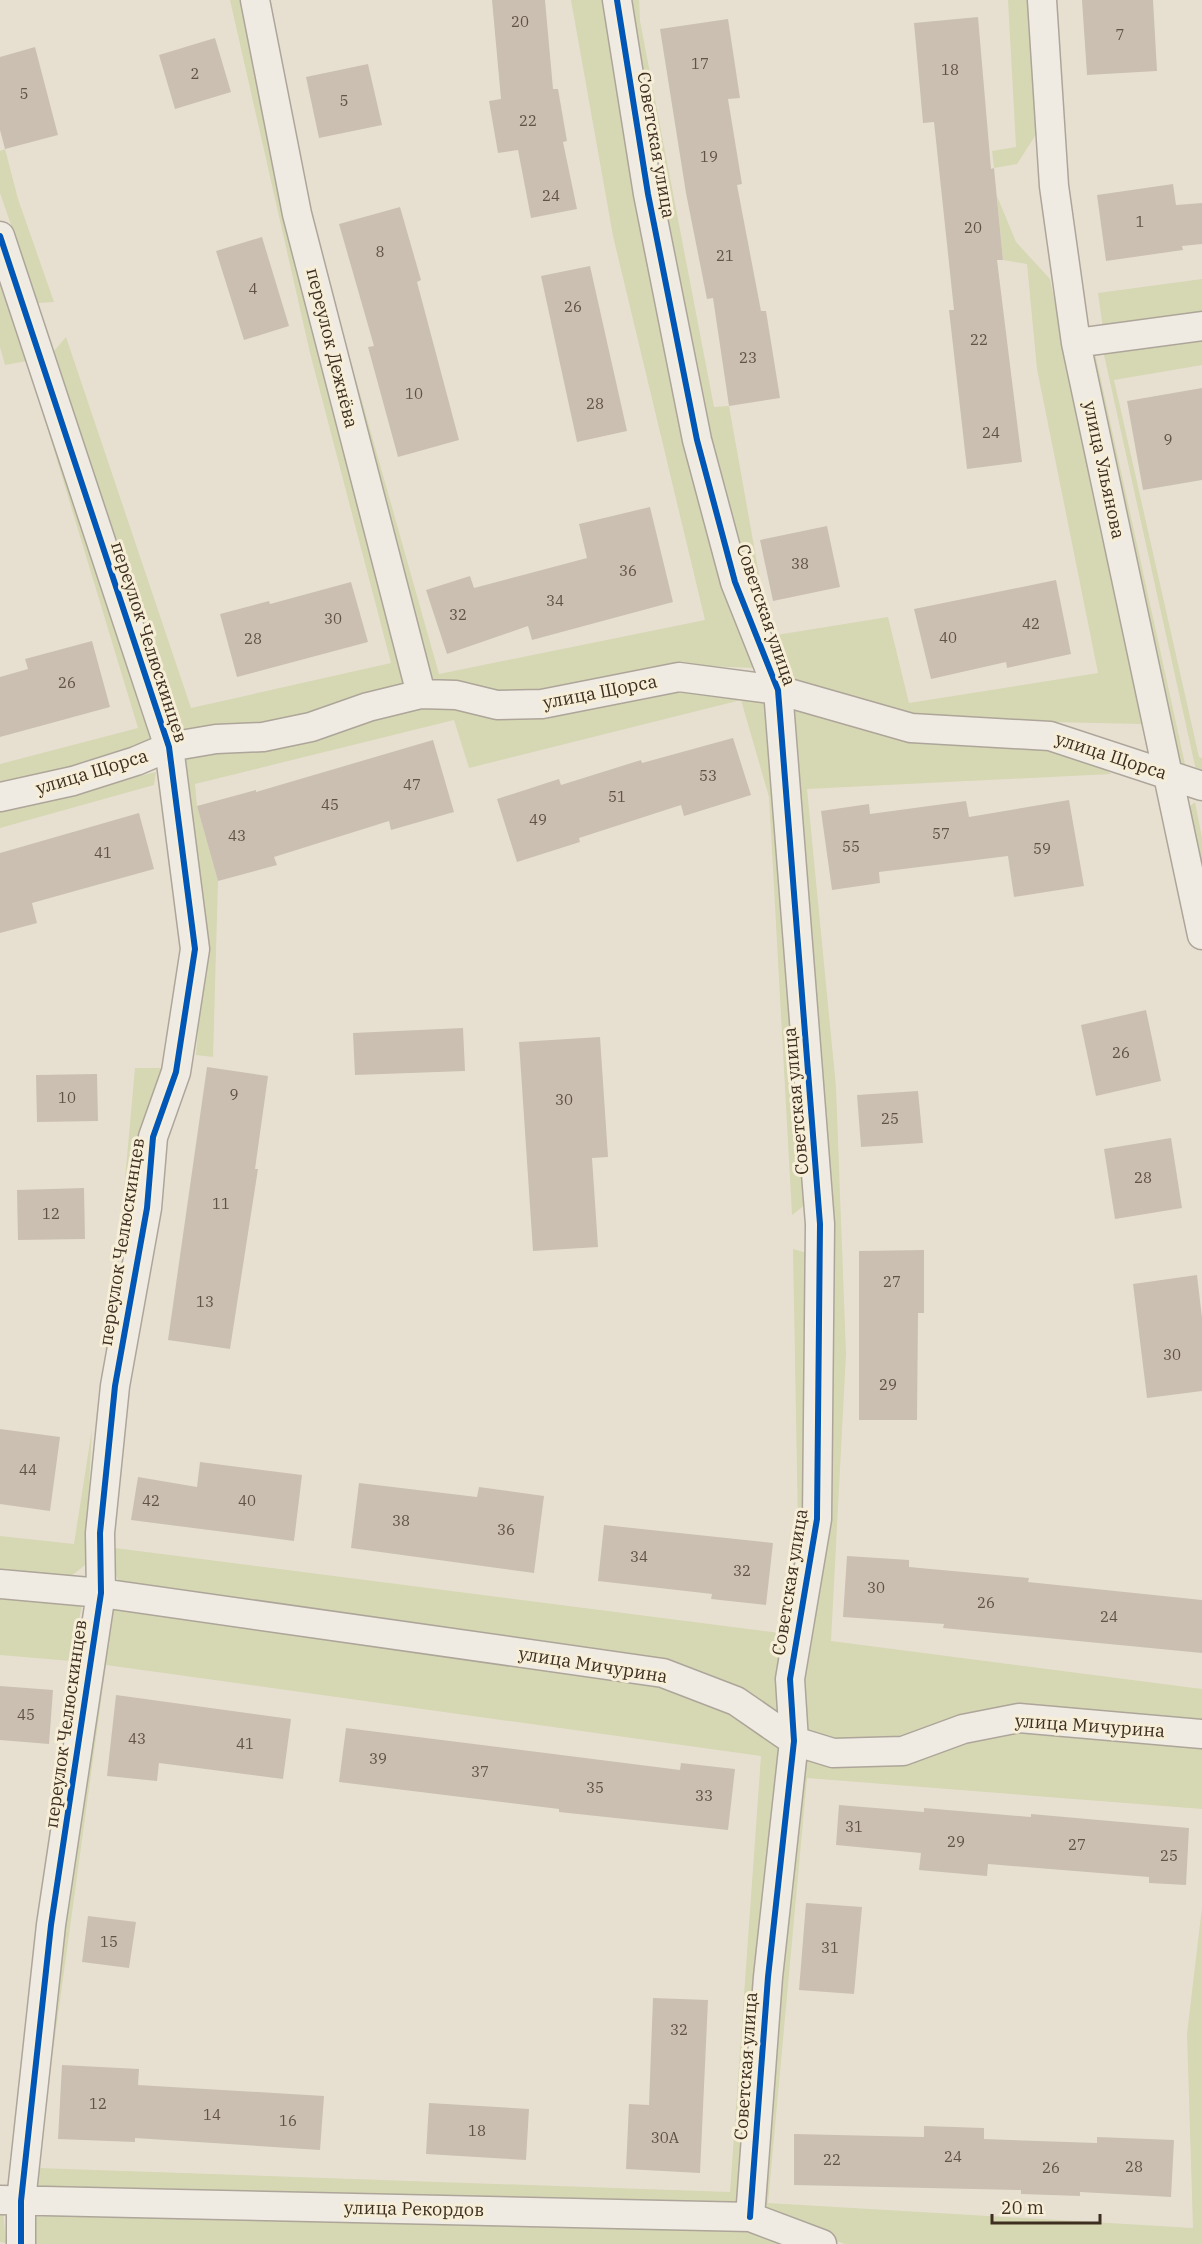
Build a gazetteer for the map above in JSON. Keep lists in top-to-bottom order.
{
  "streets": {
    "street": [
      "Советская улица",
      "переулок Дежнёва",
      "улица Ульянова",
      "переулок Челюскинцев",
      "улица Щорса",
      "улица Мичурина",
      "улица Рекордов"
    ]
  },
  "crossings": [
    ["Советская улица", "улица Щорса"],
    ["Советская улица", "улица Мичурина"],
    ["Советская улица", "улица Рекордов"],
    ["переулок Дежнёва", "улица Щорса"],
    ["улица Ульянова", "улица Щорса"],
    ["переулок Челюскинцев", "улица Щорса"],
    ["переулок Челюскинцев", "улица Мичурина"],
    ["переулок Челюскинцев", "улица Рекордов"]
  ],
  "house_numbers": [
    "20",
    "7",
    "17",
    "18",
    "2",
    "5",
    "5",
    "22",
    "19",
    "24",
    "1",
    "20",
    "8",
    "21",
    "4",
    "26",
    "22",
    "23",
    "10",
    "28",
    "24",
    "9",
    "38",
    "36",
    "34",
    "32",
    "30",
    "42",
    "40",
    "28",
    "26",
    "53",
    "47",
    "51",
    "45",
    "49",
    "57",
    "43",
    "55",
    "59",
    "41",
    "26",
    "9",
    "10",
    "30",
    "25",
    "28",
    "11",
    "12",
    "27",
    "13",
    "30",
    "29",
    "44",
    "42",
    "40",
    "38",
    "36",
    "34",
    "32",
    "30",
    "26",
    "24",
    "45",
    "43",
    "41",
    "39",
    "37",
    "35",
    "33",
    "31",
    "29",
    "27",
    "25",
    "15",
    "31",
    "32",
    "12",
    "14",
    "16",
    "18",
    "30А",
    "24",
    "22",
    "28",
    "26"
  ],
  "scale_bar": "20 m"
}
